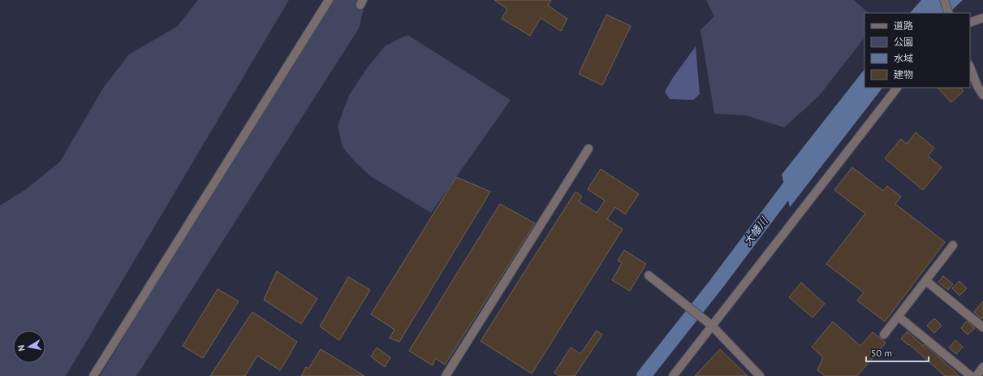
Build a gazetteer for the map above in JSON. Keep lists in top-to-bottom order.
{
  "water": ["大幡川"],
  "legend": [
    "道路",
    "公園",
    "水域",
    "建物"
  ],
  "scale_bar": "50 m",
  "north": "left"
}
